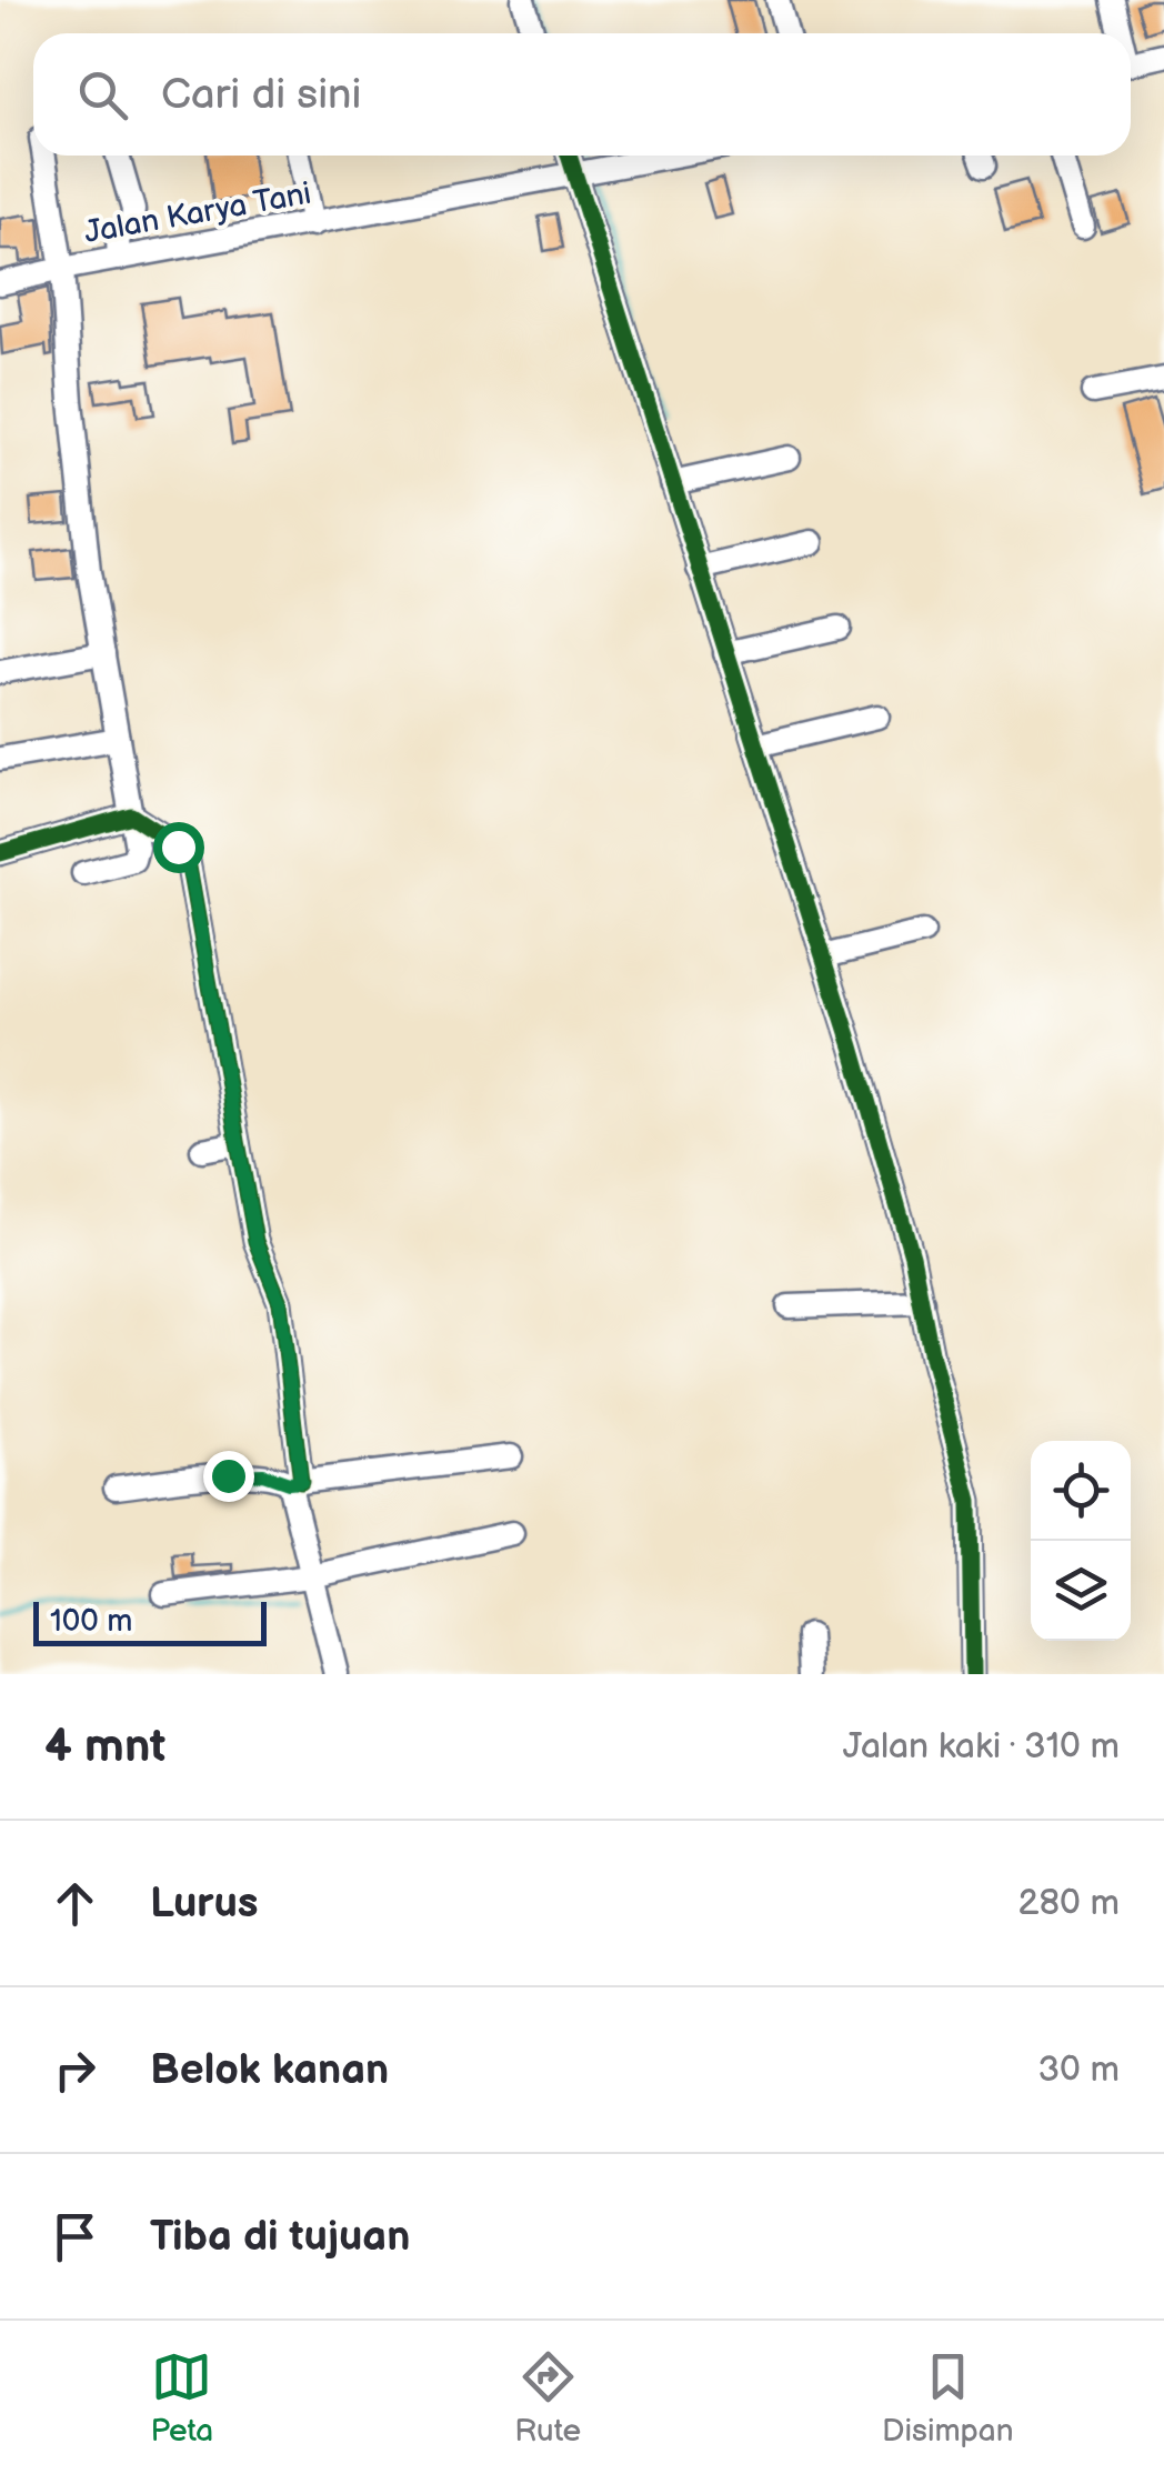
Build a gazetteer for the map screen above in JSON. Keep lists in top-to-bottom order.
{
  "streets": {
    "street": ["Jalan Karya Tani"]
  },
  "scale_bar": "100 m",
  "page": {
    "search": "Cari di sini",
    "scale": "100 m",
    "heading": ["4 mnt", "Jalan kaki · 310 m"],
    "list": [
      ["Lurus", "280 m"],
      ["Belok kanan", "30 m"],
      "Tiba di tujuan"
    ],
    "nav": ["Peta", "Rute", "Disimpan"]
  }
}
